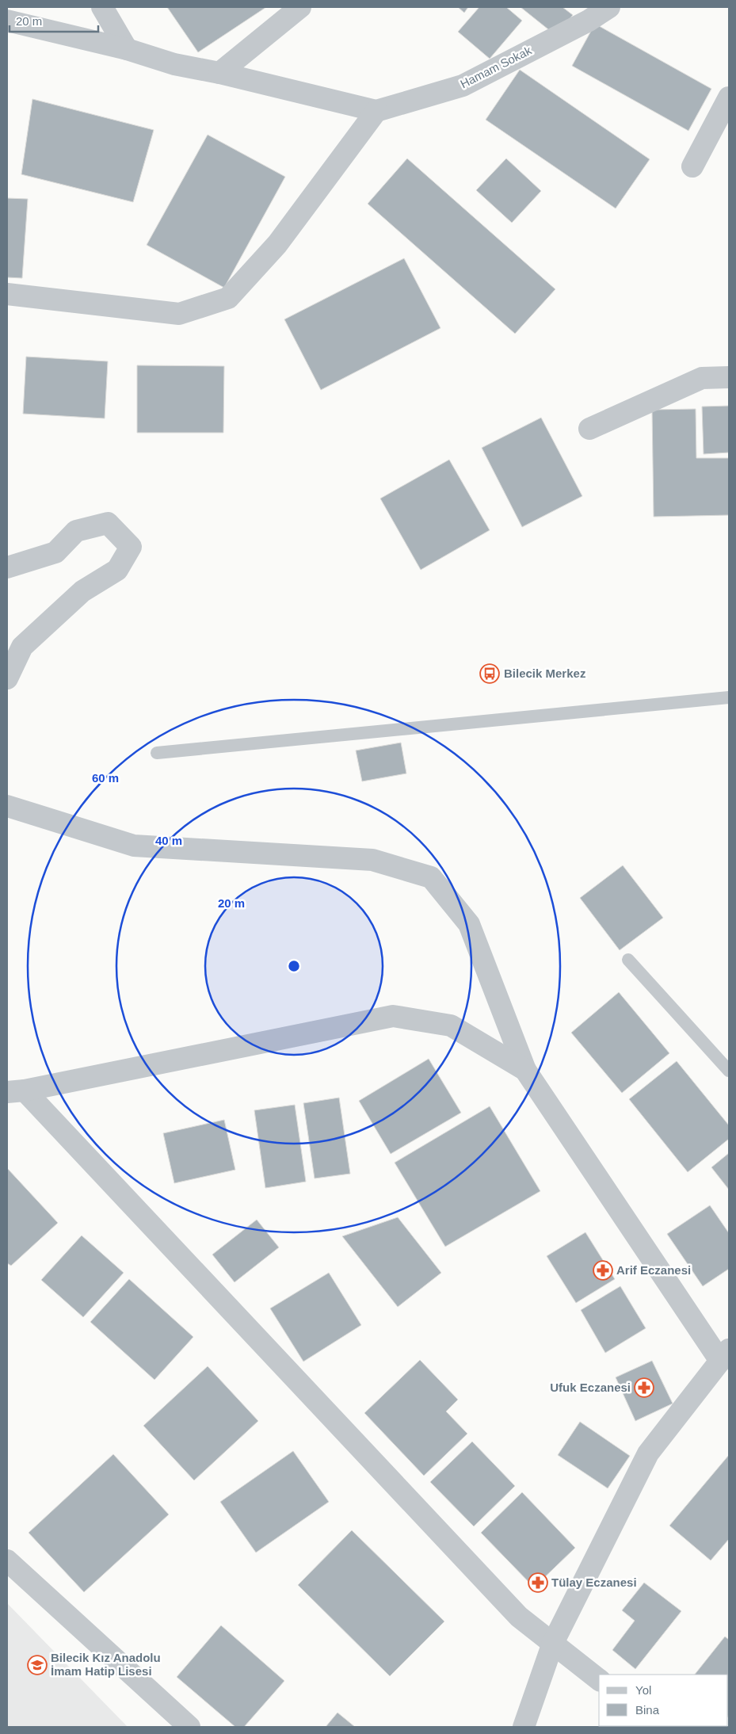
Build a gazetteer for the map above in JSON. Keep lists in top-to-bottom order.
{
  "streets": {
    "street": ["Hamam Sokak"]
  },
  "places": {
    "bus stop": ["Bilecik Merkez"],
    "pharmacy": ["Arif Eczanesi", "Ufuk Eczanesi", "Tülay Eczanesi"],
    "school or university": ["Bilecik Kız Anadolu İmam Hatip Lisesi"]
  },
  "legend": ["Yol", "Bina"],
  "scale_bar": "20 m",
  "rings": ["60 m", "40 m", "20 m"]
}
